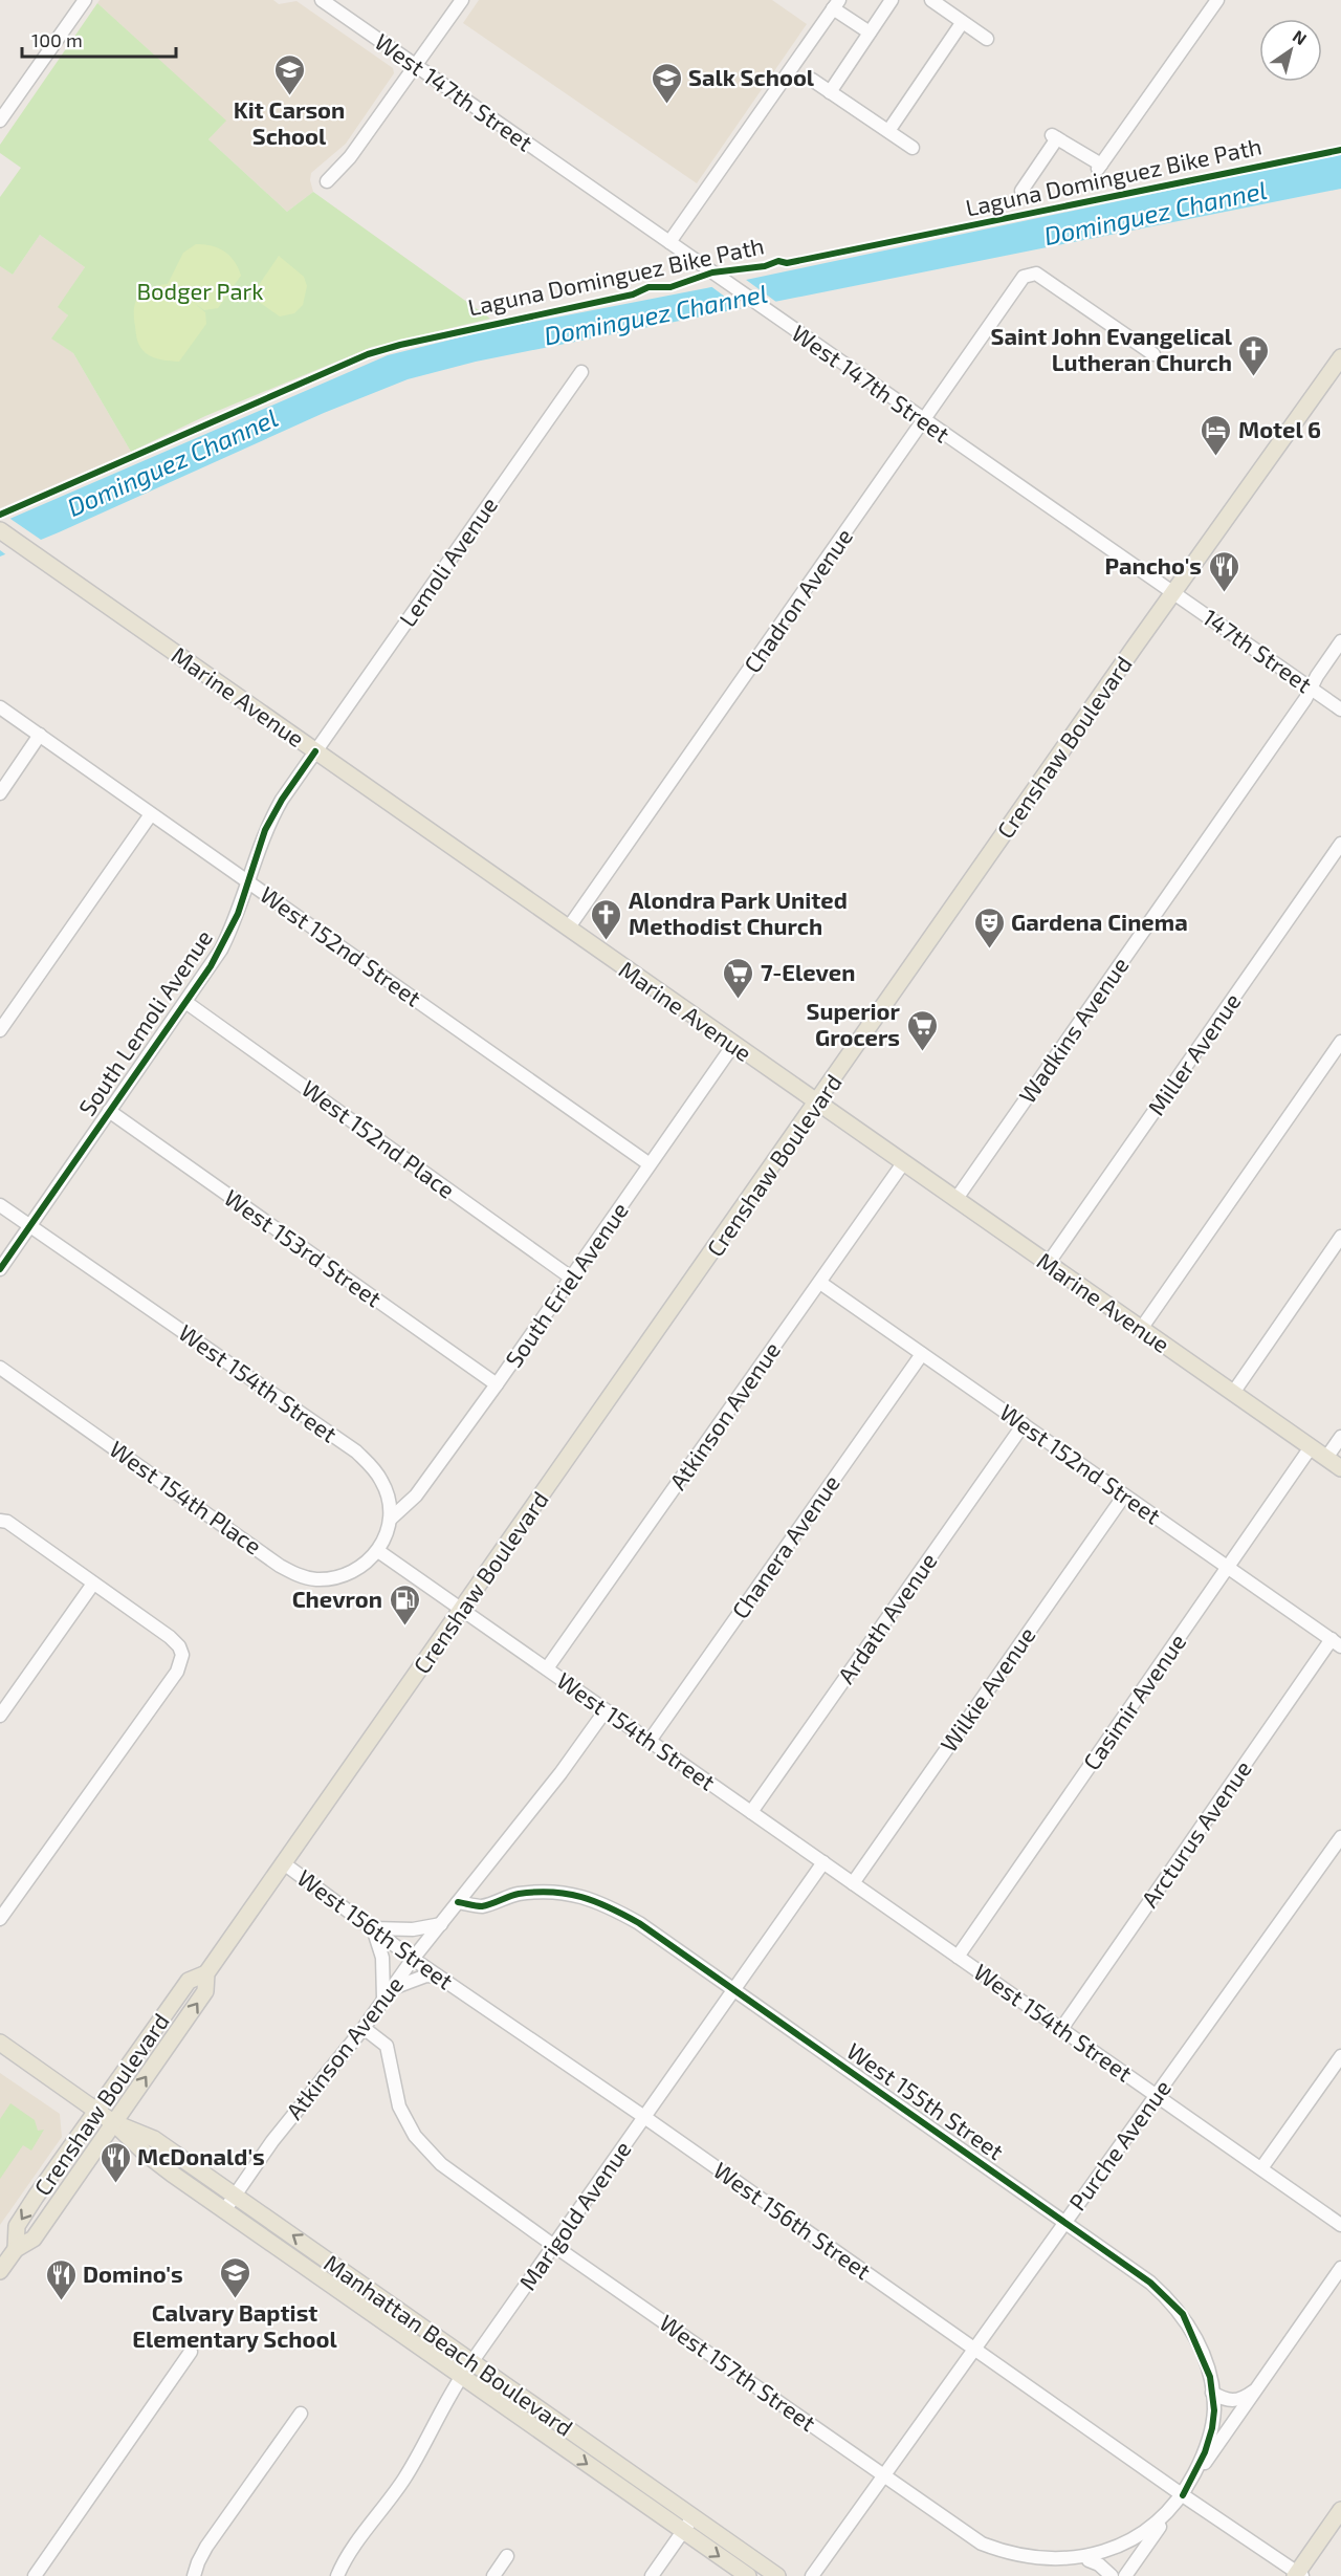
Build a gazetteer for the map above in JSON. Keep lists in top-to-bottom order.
{
  "streets": {
    "main road": ["Marine Avenue", "Crenshaw Boulevard", "Manhattan Beach Boulevard"],
    "street": [
      "West 147th Street",
      "Lemoli Avenue",
      "Chadron Avenue",
      "147th Street",
      "West 152nd Street",
      "South Lemoli Avenue",
      "Wadkins Avenue",
      "Miller Avenue",
      "West 152nd Place",
      "West 153rd Street",
      "South Eriel Avenue",
      "West 154th Street",
      "Atkinson Avenue",
      "West 154th Place",
      "Chanera Avenue",
      "Ardath Avenue",
      "Wilkie Avenue",
      "Casimir Avenue",
      "Arcturus Avenue",
      "West 156th Street",
      "West 155th Street",
      "Purche Avenue",
      "Marigold Avenue",
      "West 157th Street"
    ],
    "cycle path": ["Laguna Dominguez Bike Path"]
  },
  "crossings": [
    ["West 147th Street", "Chadron Avenue"],
    ["West 147th Street", "147th Street"],
    ["West 147th Street", "Crenshaw Boulevard"],
    ["Lemoli Avenue", "Marine Avenue"],
    ["Lemoli Avenue", "South Lemoli Avenue"],
    ["Chadron Avenue", "Marine Avenue"],
    ["147th Street", "Crenshaw Boulevard"],
    ["147th Street", "Wadkins Avenue"],
    ["Marine Avenue", "Crenshaw Boulevard"],
    ["Marine Avenue", "South Lemoli Avenue"],
    ["Marine Avenue", "Wadkins Avenue"],
    ["Marine Avenue", "Miller Avenue"],
    ["Marine Avenue", "South Eriel Avenue"],
    ["Marine Avenue", "Atkinson Avenue"],
    ["Marine Avenue", "Casimir Avenue"],
    ["Crenshaw Boulevard", "West 154th Street"],
    ["Crenshaw Boulevard", "West 156th Street"],
    ["Crenshaw Boulevard", "Manhattan Beach Boulevard"],
    ["West 152nd Street", "South Lemoli Avenue"],
    ["West 152nd Street", "South Eriel Avenue"],
    ["West 152nd Street", "Atkinson Avenue"],
    ["West 152nd Street", "Chanera Avenue"],
    ["West 152nd Street", "Ardath Avenue"],
    ["West 152nd Street", "Wilkie Avenue"],
    ["West 152nd Street", "Casimir Avenue"],
    ["West 152nd Street", "Arcturus Avenue"],
    ["South Lemoli Avenue", "West 152nd Place"],
    ["South Lemoli Avenue", "West 153rd Street"],
    ["South Lemoli Avenue", "West 154th Street"],
    ["West 152nd Place", "South Eriel Avenue"],
    ["West 153rd Street", "South Eriel Avenue"],
    ["South Eriel Avenue", "West 154th Street"],
    ["West 154th Street", "Atkinson Avenue"],
    ["West 154th Street", "West 154th Place"],
    ["West 154th Street", "Chanera Avenue"],
    ["West 154th Street", "Ardath Avenue"],
    ["West 154th Street", "Wilkie Avenue"],
    ["West 154th Street", "Casimir Avenue"],
    ["West 154th Street", "Arcturus Avenue"],
    ["West 154th Street", "Purche Avenue"],
    ["West 154th Street", "Marigold Avenue"],
    ["Atkinson Avenue", "West 156th Street"],
    ["Atkinson Avenue", "West 155th Street"],
    ["Atkinson Avenue", "Manhattan Beach Boulevard"],
    ["Atkinson Avenue", "West 157th Street"],
    ["West 156th Street", "West 155th Street"],
    ["West 156th Street", "Purche Avenue"],
    ["West 156th Street", "Marigold Avenue"],
    ["West 156th Street", "West 157th Street"],
    ["West 155th Street", "Purche Avenue"],
    ["West 155th Street", "Marigold Avenue"],
    ["West 155th Street", "West 157th Street"],
    ["Purche Avenue", "West 157th Street"],
    ["Marigold Avenue", "Manhattan Beach Boulevard"],
    ["Marigold Avenue", "West 157th Street"]
  ],
  "water": ["Dominguez Channel"],
  "parks": ["Bodger Park"],
  "places": {
    "school or university": ["Kit Carson School", "Salk School", "Calvary Baptist Elementary School"],
    "church": ["Saint John Evangelical Lutheran Church", "Alondra Park United Methodist Church"],
    "hotel": ["Motel 6"],
    "restaurant": ["Pancho's", "McDonald's", "Domino's"],
    "theatre": ["Gardena Cinema"],
    "supermarket": ["7-Eleven", "Superior Grocers"],
    "fuel station": ["Chevron"]
  },
  "scale_bar": "100 m",
  "north": "top right"
}
